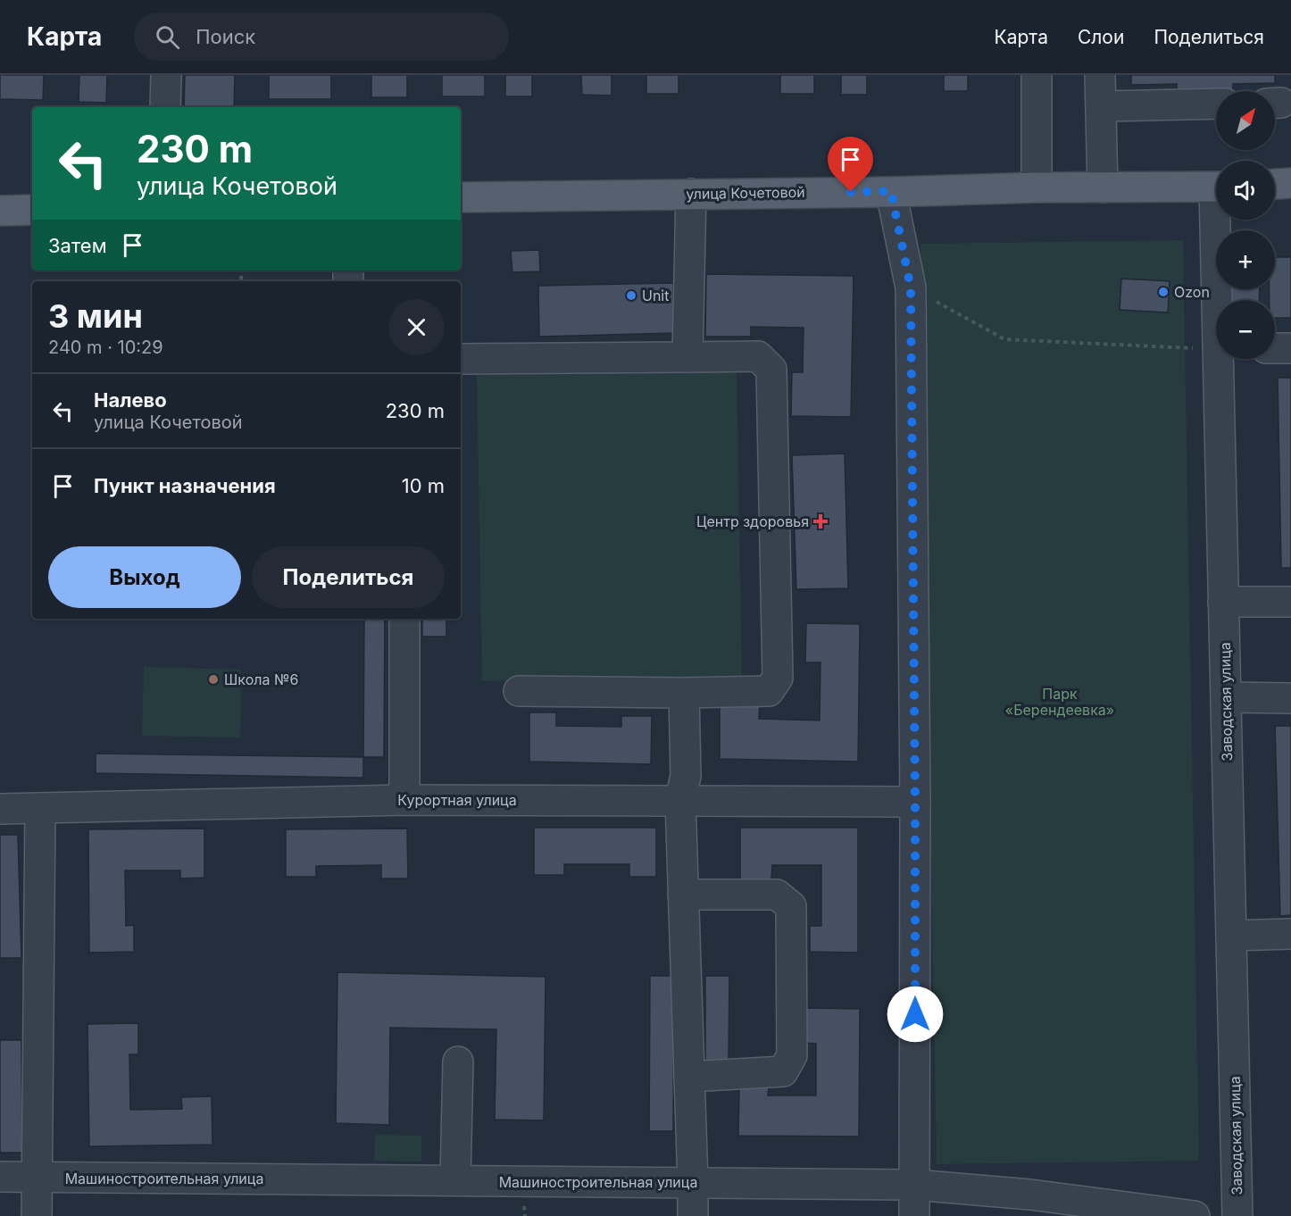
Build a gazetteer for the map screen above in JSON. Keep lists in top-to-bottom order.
{
  "streets": {
    "main road": ["улица Кочетовой"],
    "street": ["Заводская улица", "Курортная улица", "Машиностроительная улица"]
  },
  "parks": ["Парк «Берендеевка»"],
  "places": {
    "other": ["Ozon", "Unit", "Школа №6"],
    "health": ["Центр здоровья"]
  },
  "north": "top right",
  "page": {
    "header": "Карта",
    "search": "Поиск",
    "nav": ["Карта", "Слои", "Поделиться"],
    "map_buttons": ["+", "−"],
    "turn": ["230 m", "улица Кочетовой"],
    "then": "Затем",
    "heading": ["3 мин", "240 m · 10:29"],
    "list": [
      {
        "name": "Налево",
        "note": "улица Кочетовой",
        "value": "230 m"
      },
      {
        "name": "Пункт назначения",
        "value": "10 m"
      }
    ],
    "buttons": ["Выход", "Поделиться"]
  }
}
